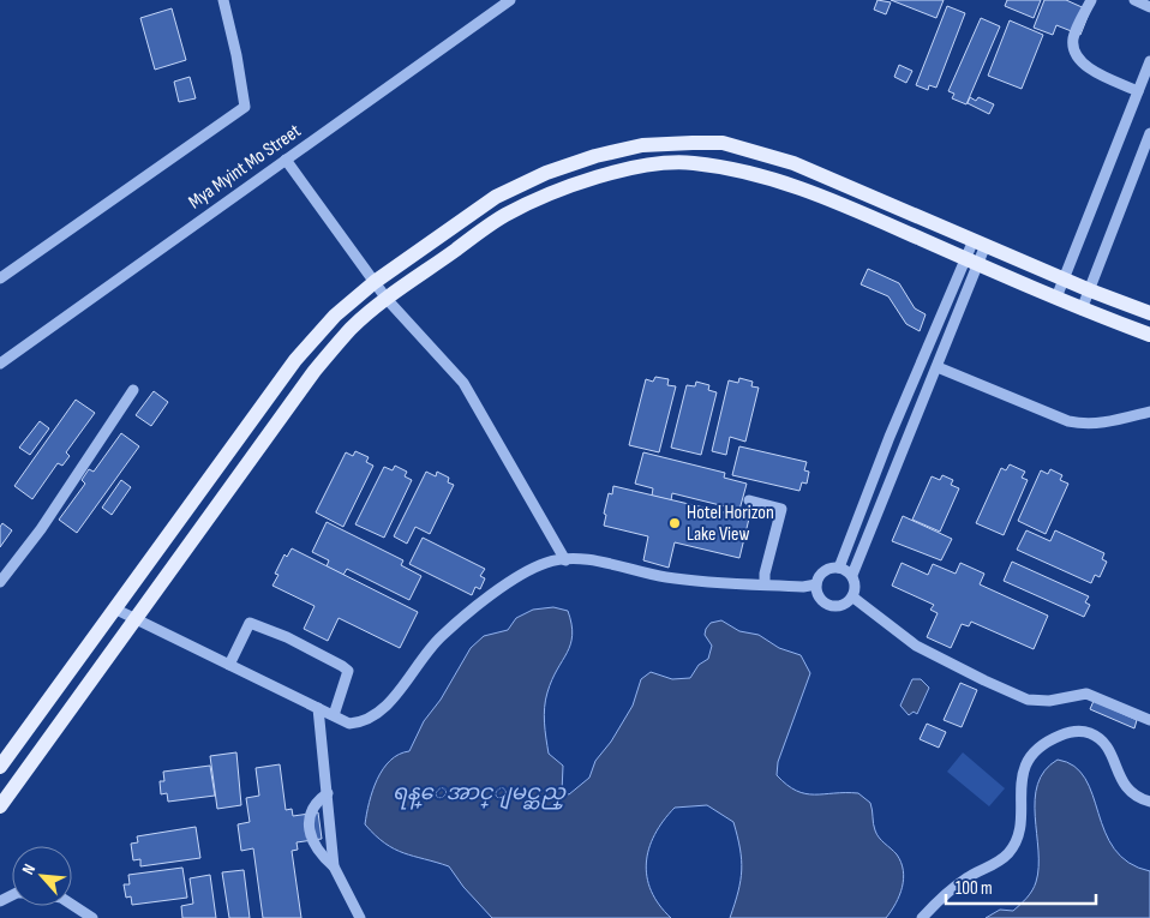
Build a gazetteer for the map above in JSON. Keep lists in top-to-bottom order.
{
  "streets": {
    "street": ["Mya Myint Mo Street"]
  },
  "water": ["ရန္ေအာင္ျမင္ဆည္"],
  "places": ["Hotel Horizon Lake View"],
  "scale_bar": "100 m",
  "north": "top left"
}
